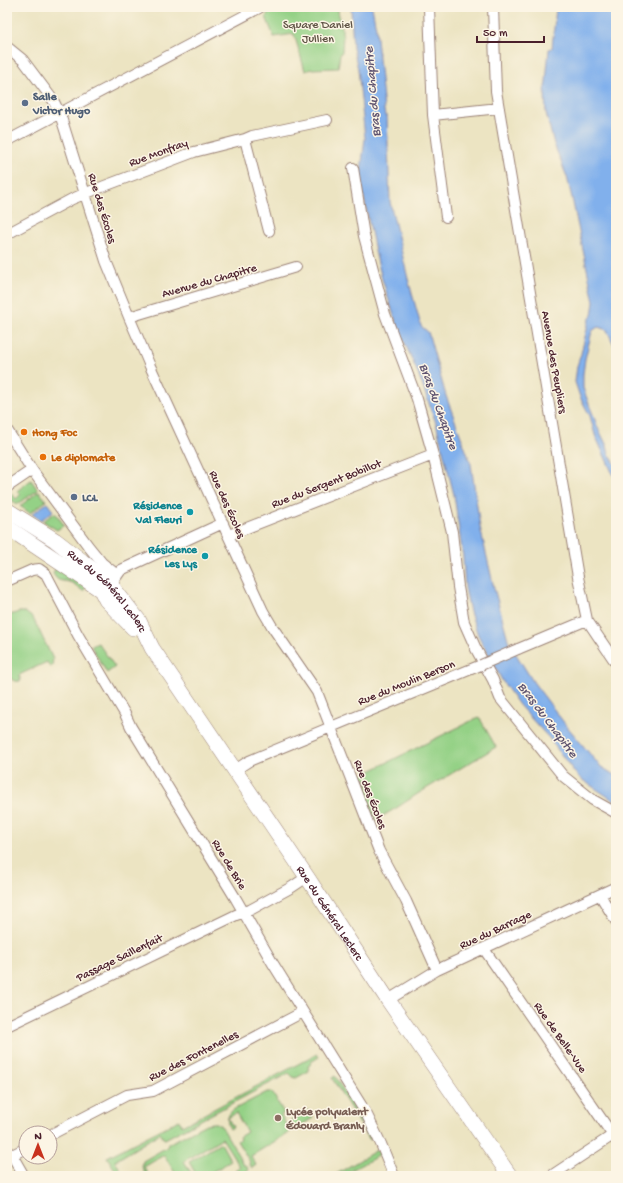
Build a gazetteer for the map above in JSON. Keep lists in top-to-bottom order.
{
  "streets": {
    "main road": ["Rue du Général Leclerc"],
    "street": [
      "Rue Monfray",
      "Rue des Écoles",
      "Avenue du Chapitre",
      "Avenue des Peupliers",
      "Rue du Sergent Bobillot",
      "Rue du Moulin Berson",
      "Rue de Brie",
      "Rue du Barrage",
      "Passage Saillenfait",
      "Rue de Belle-Vue",
      "Rue des Fontenelles"
    ]
  },
  "crossings": [
    ["Rue Monfray", "Rue des Écoles"],
    ["Rue des Écoles", "Avenue du Chapitre"],
    ["Rue des Écoles", "Rue du Sergent Bobillot"],
    ["Rue des Écoles", "Rue du Moulin Berson"],
    ["Rue des Écoles", "Rue du Barrage"],
    ["Avenue des Peupliers", "Rue du Moulin Berson"],
    ["Rue du Général Leclerc", "Rue du Moulin Berson"],
    ["Rue du Général Leclerc", "Rue du Barrage"],
    ["Rue du Général Leclerc", "Passage Saillenfait"],
    ["Rue de Brie", "Passage Saillenfait"],
    ["Rue de Brie", "Rue des Fontenelles"],
    ["Rue du Barrage", "Rue de Belle-Vue"]
  ],
  "water": ["Bras du Chapitre"],
  "parks": ["Square Daniel Jullien"],
  "places": [
    "Salle Victor Hugo",
    "Hong Foc",
    "Le diplomate",
    "LCL",
    "Résidence Val Fleuri",
    "Résidence Les Lys",
    "Lycée polyvalent Édouard Branly"
  ],
  "scale_bar": "50 m",
  "north": "top"
}
